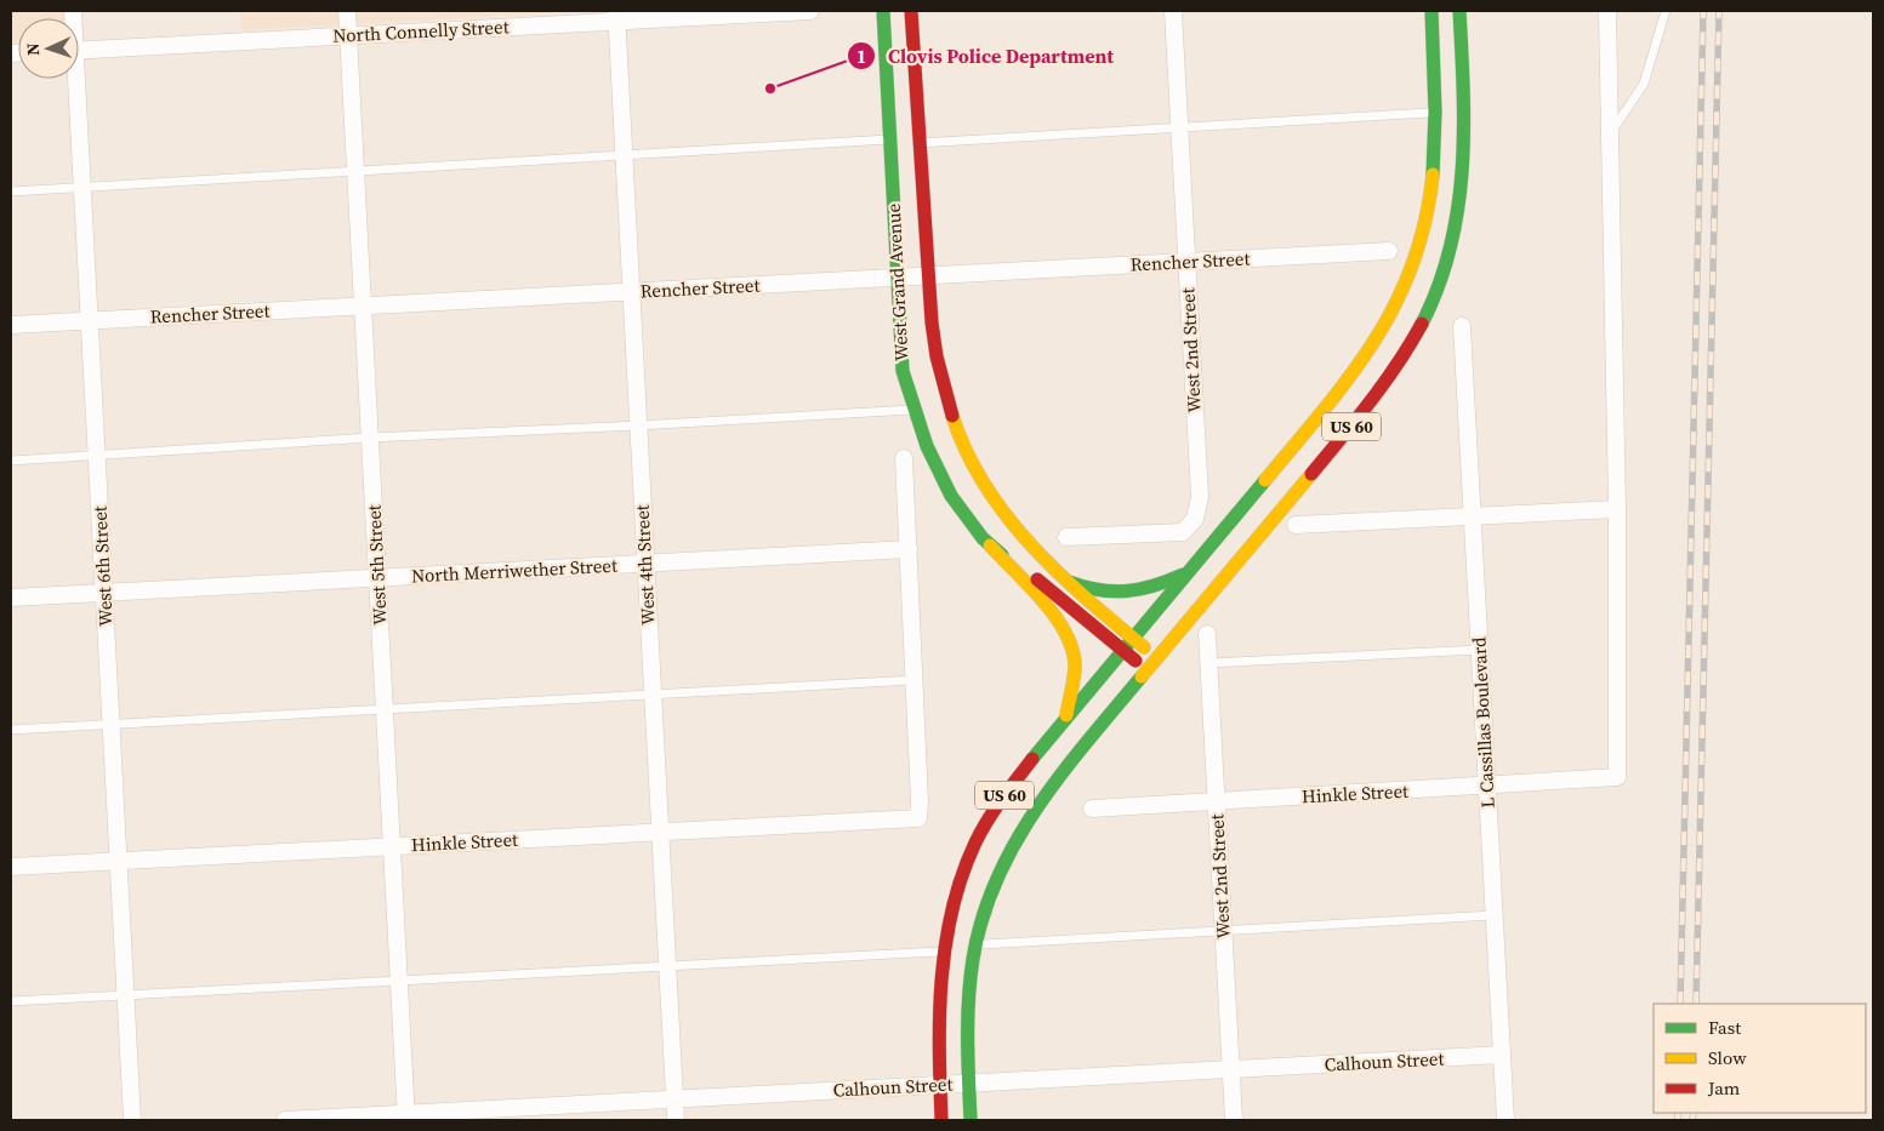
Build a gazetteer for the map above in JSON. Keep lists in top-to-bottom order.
{
  "streets": {
    "main road": ["West Grand Avenue", "US 60"],
    "street": [
      "North Connelly Street",
      "Rencher Street",
      "West 2nd Street",
      "West 5th Street",
      "West 4th Street",
      "West 6th Street",
      "North Merriwether Street",
      "L Cassillas Boulevard",
      "Hinkle Street",
      "Calhoun Street"
    ]
  },
  "crossings": [
    ["North Connelly Street", "West 5th Street"],
    ["North Connelly Street", "West 4th Street"],
    ["Rencher Street", "West Grand Avenue"],
    ["Rencher Street", "West 2nd Street"],
    ["Rencher Street", "West 5th Street"],
    ["Rencher Street", "West 4th Street"],
    ["Rencher Street", "West 6th Street"],
    ["West Grand Avenue", "US 60"],
    ["West 2nd Street", "Hinkle Street"],
    ["West 2nd Street", "Calhoun Street"],
    ["US 60", "Calhoun Street"],
    ["West 5th Street", "North Merriwether Street"],
    ["West 5th Street", "Hinkle Street"],
    ["West 5th Street", "Calhoun Street"],
    ["West 4th Street", "North Merriwether Street"],
    ["West 4th Street", "Hinkle Street"],
    ["West 4th Street", "Calhoun Street"],
    ["West 6th Street", "North Merriwether Street"],
    ["West 6th Street", "Hinkle Street"],
    ["L Cassillas Boulevard", "Hinkle Street"],
    ["L Cassillas Boulevard", "Calhoun Street"]
  ],
  "places": ["Clovis Police Department"],
  "legend": ["Fast", "Slow", "Jam"],
  "north": "left"
}
